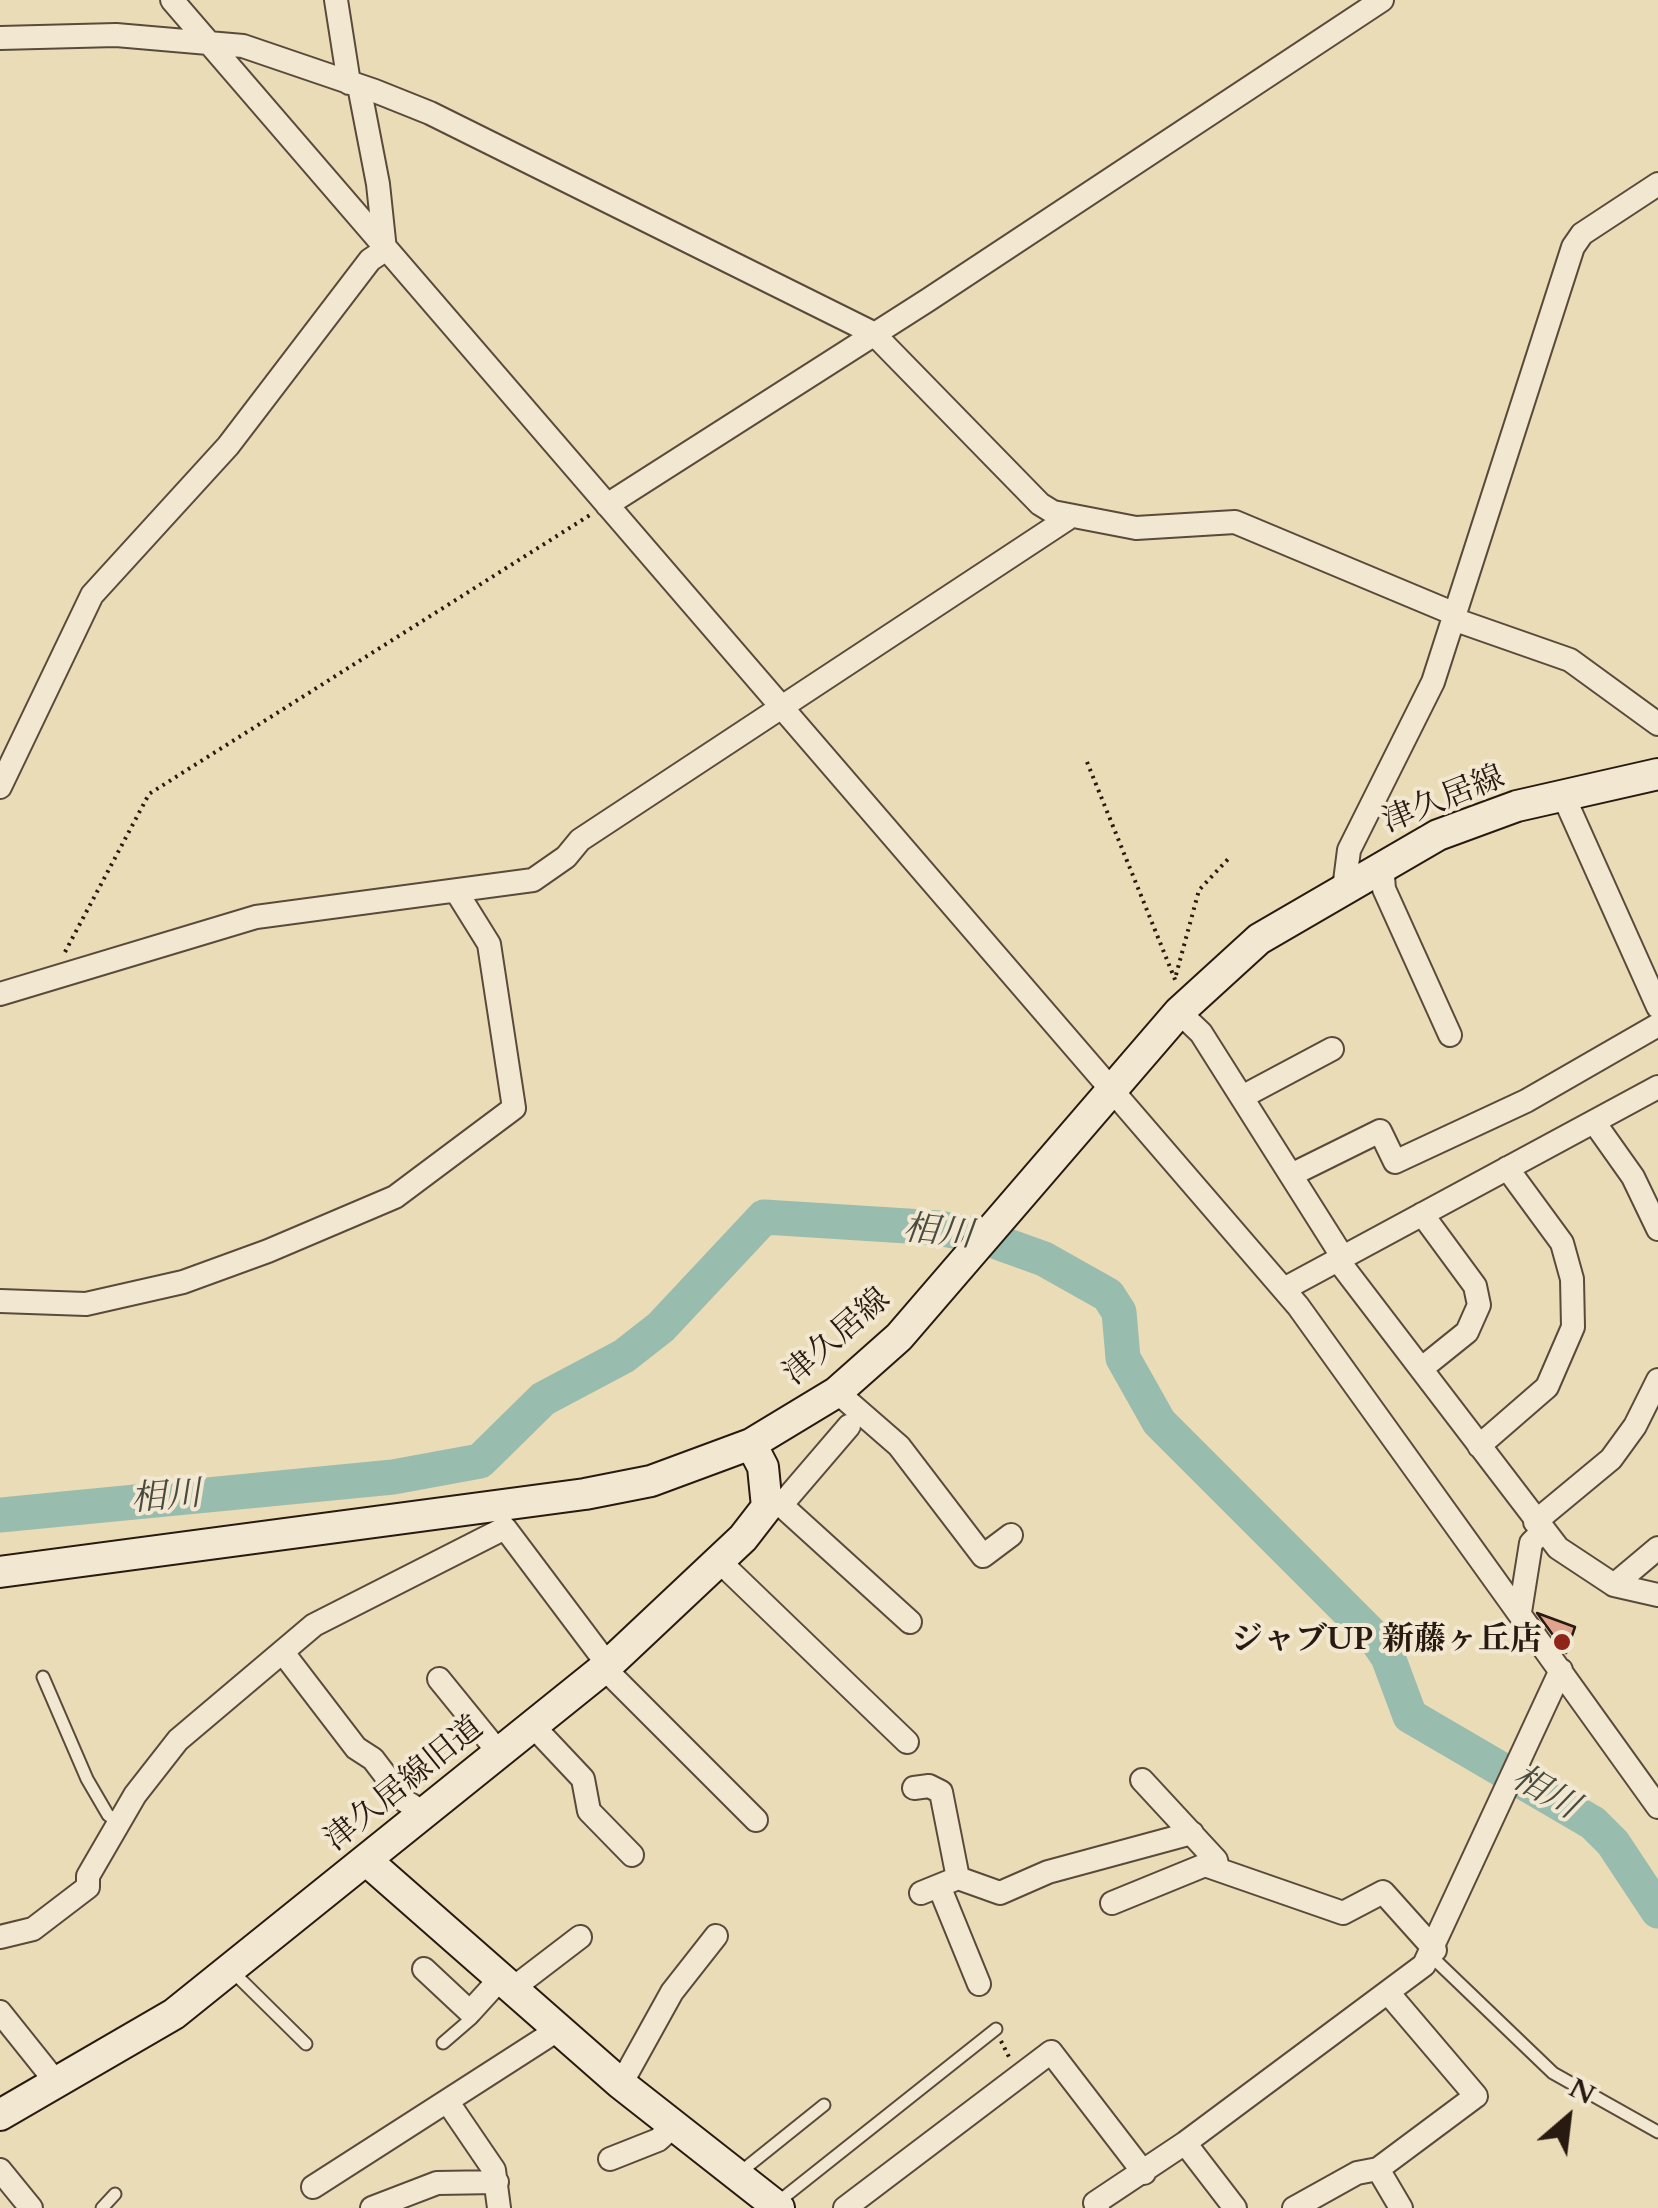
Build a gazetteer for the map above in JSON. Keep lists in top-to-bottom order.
{
  "streets": {
    "main road": ["津久居線", "津久居線旧道"]
  },
  "water": ["相川"],
  "places": ["ジャブUP 新藤ヶ丘店"],
  "north": "top right"
}
